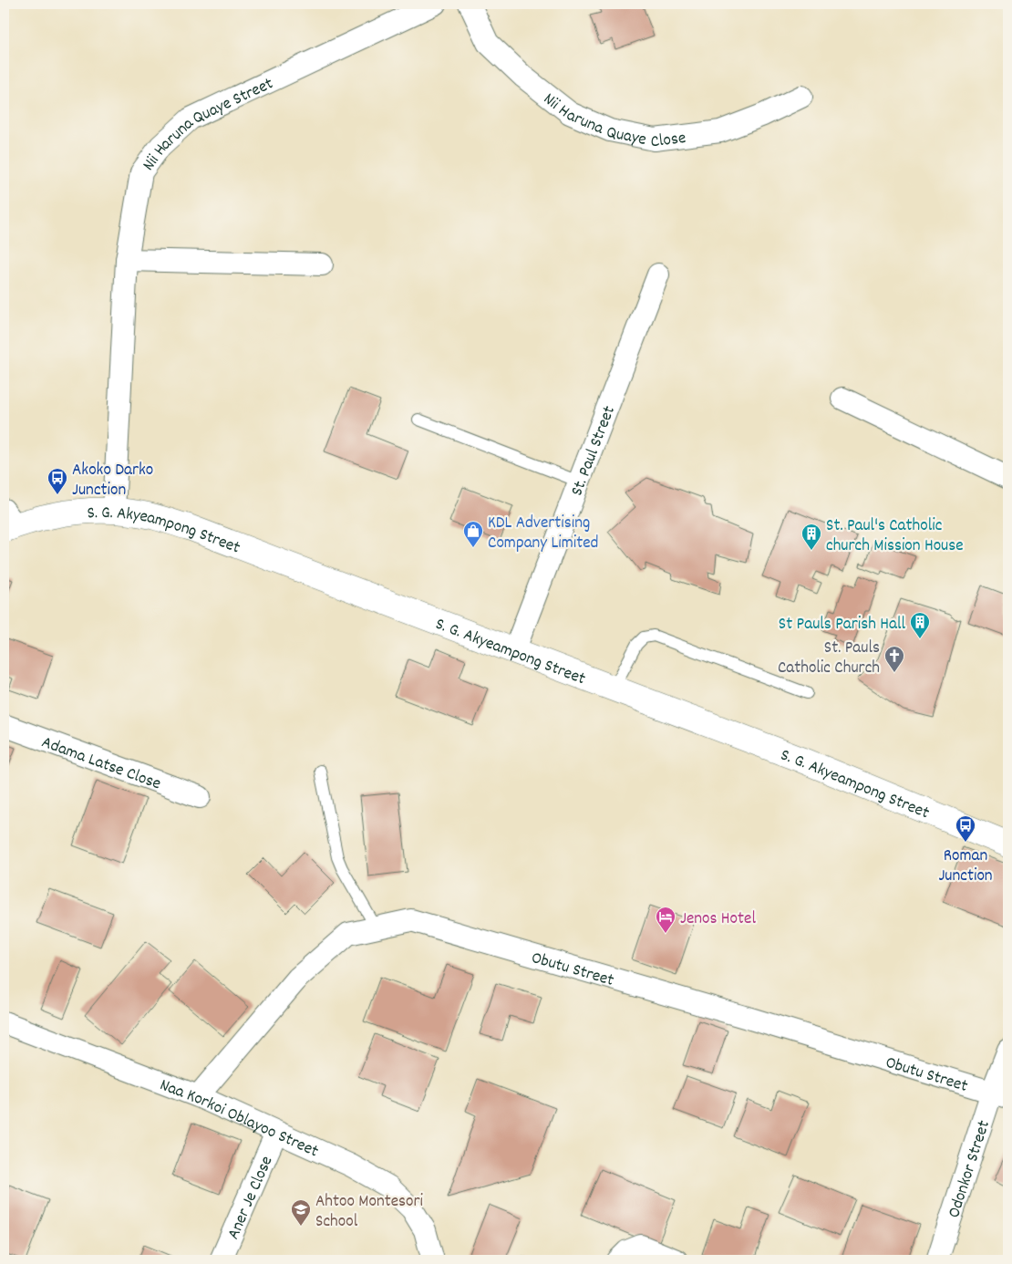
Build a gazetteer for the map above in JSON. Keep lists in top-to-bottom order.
{
  "streets": {
    "street": [
      "Nii Haruna Quaye Close",
      "Nii Haruna Quaye Street",
      "St. Paul Street",
      "S. G. Akyeampong Street",
      "Adama Latse Close",
      "Obutu Street",
      "Naa Korkoi Oblayoo Street",
      "Odonkor Street",
      "Aner Je Close"
    ]
  },
  "crossings": [
    ["Nii Haruna Quaye Street", "S. G. Akyeampong Street"],
    ["St. Paul Street", "S. G. Akyeampong Street"],
    ["Obutu Street", "Naa Korkoi Oblayoo Street"],
    ["Obutu Street", "Odonkor Street"],
    ["Naa Korkoi Oblayoo Street", "Aner Je Close"]
  ],
  "places": {
    "bus stop": ["Akoko Darko Junction", "Roman Junction"],
    "shop": ["KDL Advertising Company Limited"],
    "building": ["St. Paul's Catholic church Mission House", "St Pauls Parish Hall"],
    "church": ["St. Pauls Catholic Church"],
    "hotel": ["Jenos Hotel"],
    "school or university": ["Ahtoo Montesori School"]
  }
}
